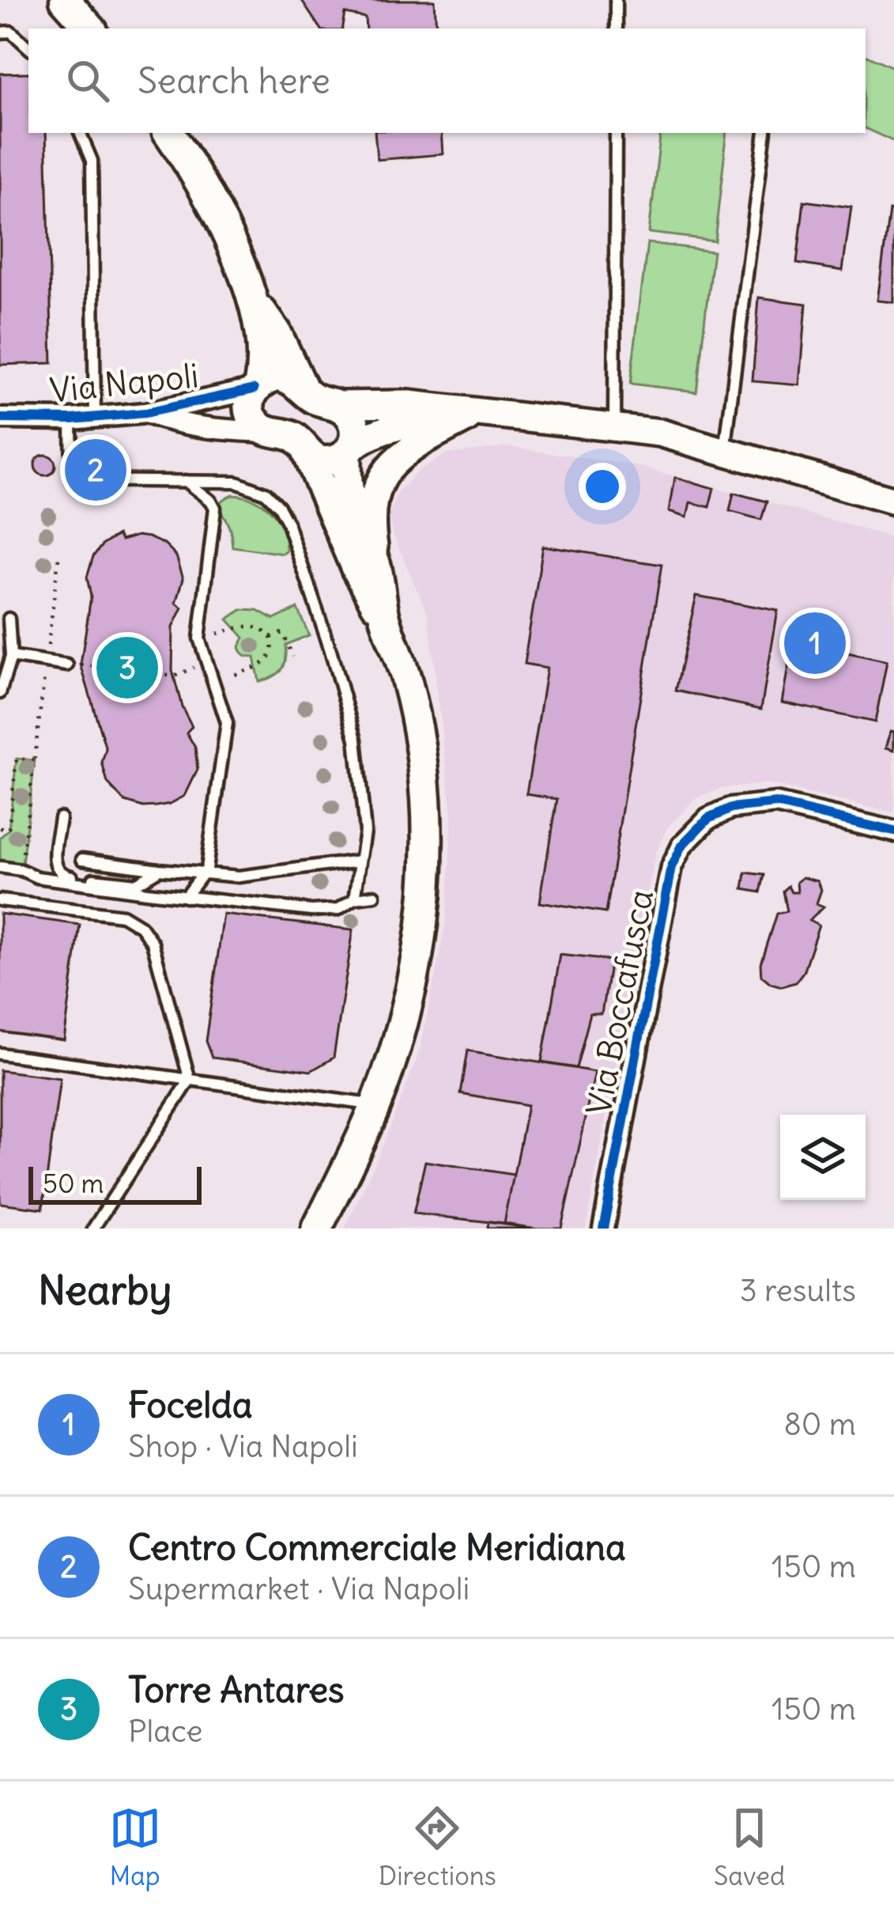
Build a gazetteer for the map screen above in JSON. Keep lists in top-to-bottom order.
{
  "streets": {
    "street": ["Via Napoli", "Via Boccafusca"]
  },
  "scale_bar": "50 m",
  "page": {
    "search": "Search here",
    "pins": ["2", "1", "3"],
    "scale": "50 m",
    "heading": ["Nearby", "3 results"],
    "list": [
      {
        "mark": "1",
        "name": "Focelda",
        "note": "Shop · Via Napoli",
        "value": "80 m"
      },
      {
        "mark": "2",
        "name": "Centro Commerciale Meridiana",
        "note": "Supermarket · Via Napoli",
        "value": "150 m"
      },
      {
        "mark": "3",
        "name": "Torre Antares",
        "note": "Place",
        "value": "150 m"
      }
    ],
    "nav": ["Map", "Directions", "Saved"]
  }
}
